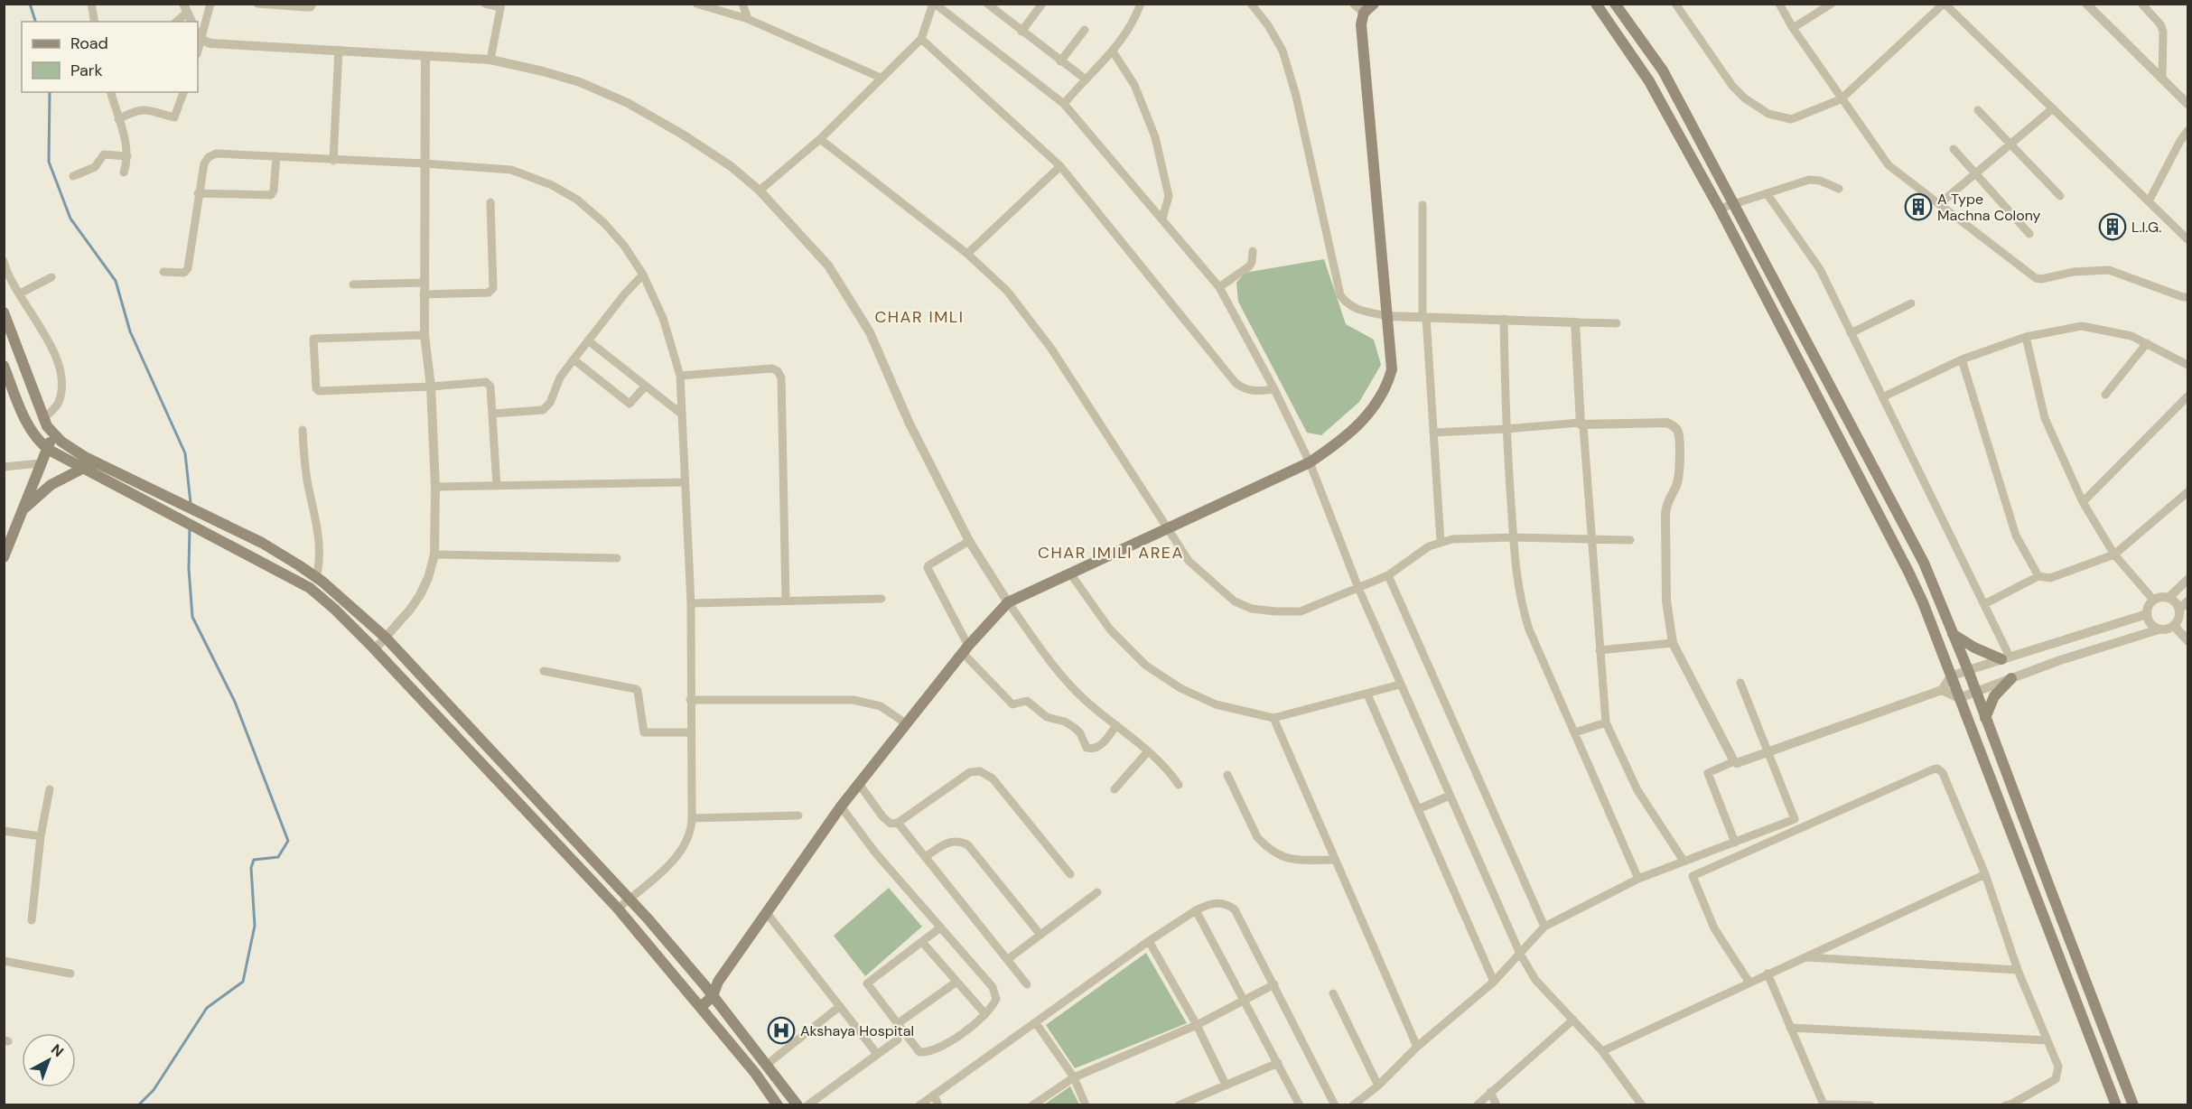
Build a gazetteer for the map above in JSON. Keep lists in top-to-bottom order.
{
  "districts": ["CHAR IMLI", "CHAR IMILI AREA"],
  "places": {
    "building": ["A Type Machna Colony", "L.I.G."],
    "hospital": ["Akshaya Hospital"]
  },
  "legend": ["Road", "Park"],
  "north": "top right"
}
